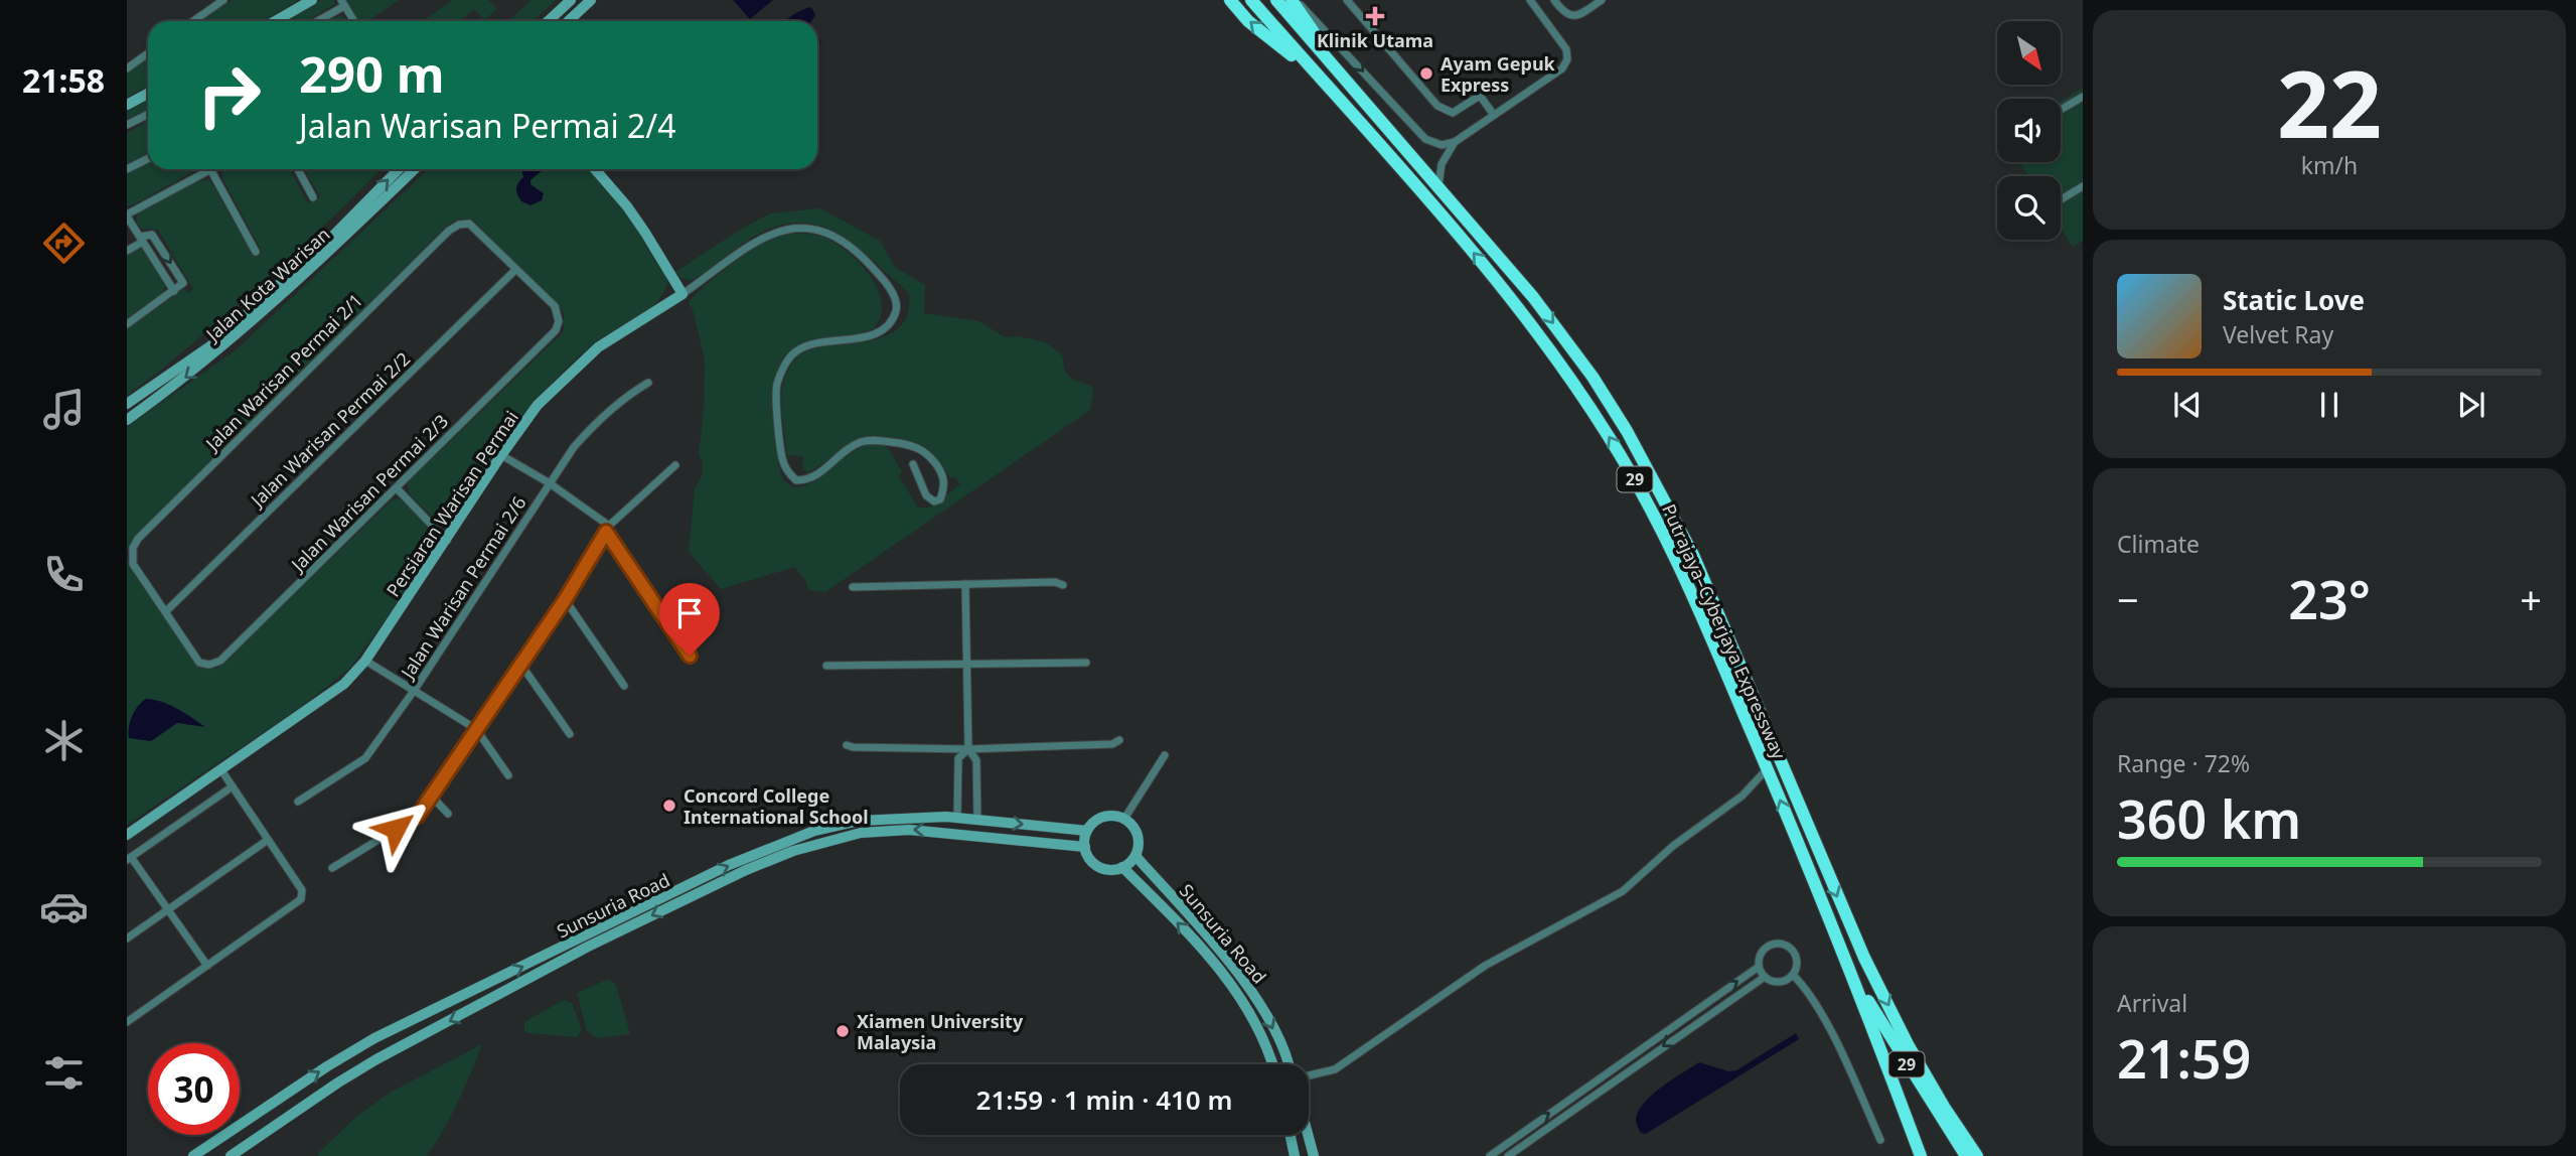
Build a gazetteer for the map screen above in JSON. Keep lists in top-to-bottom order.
{
  "streets": {
    "highway": ["29", "Putrajaya–Cyberjaya Expressway"],
    "street": [
      "Jalan Kota Warisan",
      "Jalan Warisan Permai 2/1",
      "Jalan Warisan Permai 2/2",
      "Jalan Warisan Permai 2/3",
      "Persiaran Warisan Permai",
      "Jalan Warisan Permai 2/6",
      "Sunsuria Road"
    ]
  },
  "crossings": [
    ["Jalan Warisan Permai 2/1", "Jalan Warisan Permai 2/2"],
    ["Jalan Warisan Permai 2/1", "Jalan Warisan Permai 2/3"],
    ["Jalan Warisan Permai 2/2", "Jalan Warisan Permai 2/3"]
  ],
  "places": {
    "health": ["Klinik Utama"],
    "other": ["Ayam Gepuk Express", "Concord College International School", "Xiamen University Malaysia"]
  },
  "north": "bottom right",
  "page": {
    "tabs": "21:58",
    "tile": [
      ["22", "km/h"],
      "Climate",
      ["Range · 72%", "360 km"],
      ["Arrival", "21:59"]
    ],
    "turn": ["290 m", "Jalan Warisan Permai 2/4"],
    "song": ["Static Love", "Velvet Ray"],
    "heat": ["−", "23°", "+"],
    "limit": "30",
    "trip": "21:59 · 1 min · 410 m"
  }
}
